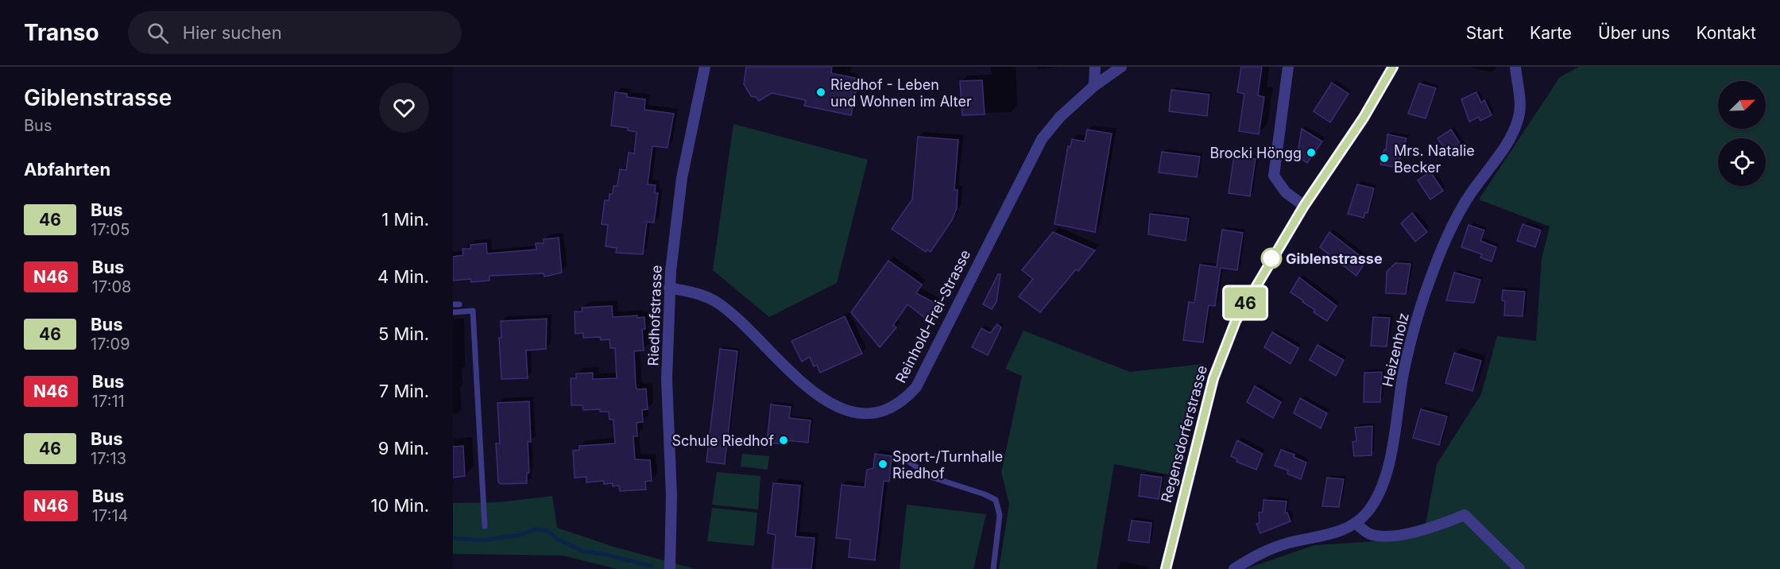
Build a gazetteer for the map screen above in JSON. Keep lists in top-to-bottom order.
{
  "streets": {
    "street": [
      "Riedhofstrasse",
      "Reinhold-Frei-Strasse",
      "Heizenholz",
      "Regensdorferstrasse"
    ]
  },
  "crossings": [
    ["Riedhofstrasse", "Reinhold-Frei-Strasse"]
  ],
  "places": [
    "Riedhof - Leben und Wohnen im Alter",
    "Brocki Höngg",
    "Mrs. Natalie Becker",
    "Giblenstrasse",
    "Schule Riedhof",
    "Sport-/Turnhalle Riedhof"
  ],
  "lines": ["bus line 46"],
  "north": "top right",
  "page": {
    "header": "Transo",
    "search": "Hier suchen",
    "nav": [
      "Start",
      "Karte",
      "Über uns",
      "Kontakt"
    ],
    "heading": [
      ["Giblenstrasse", "Bus"],
      "Abfahrten"
    ],
    "on_map": "46",
    "list": [
      {
        "mark": "46",
        "name": "Bus",
        "note": "17:05",
        "value": "1 Min."
      },
      {
        "mark": "N46",
        "name": "Bus",
        "note": "17:08",
        "value": "4 Min."
      },
      {
        "mark": "46",
        "name": "Bus",
        "note": "17:09",
        "value": "5 Min."
      },
      {
        "mark": "N46",
        "name": "Bus",
        "note": "17:11",
        "value": "7 Min."
      },
      {
        "mark": "46",
        "name": "Bus",
        "note": "17:13",
        "value": "9 Min."
      },
      {
        "mark": "N46",
        "name": "Bus",
        "note": "17:14",
        "value": "10 Min."
      }
    ]
  }
}
